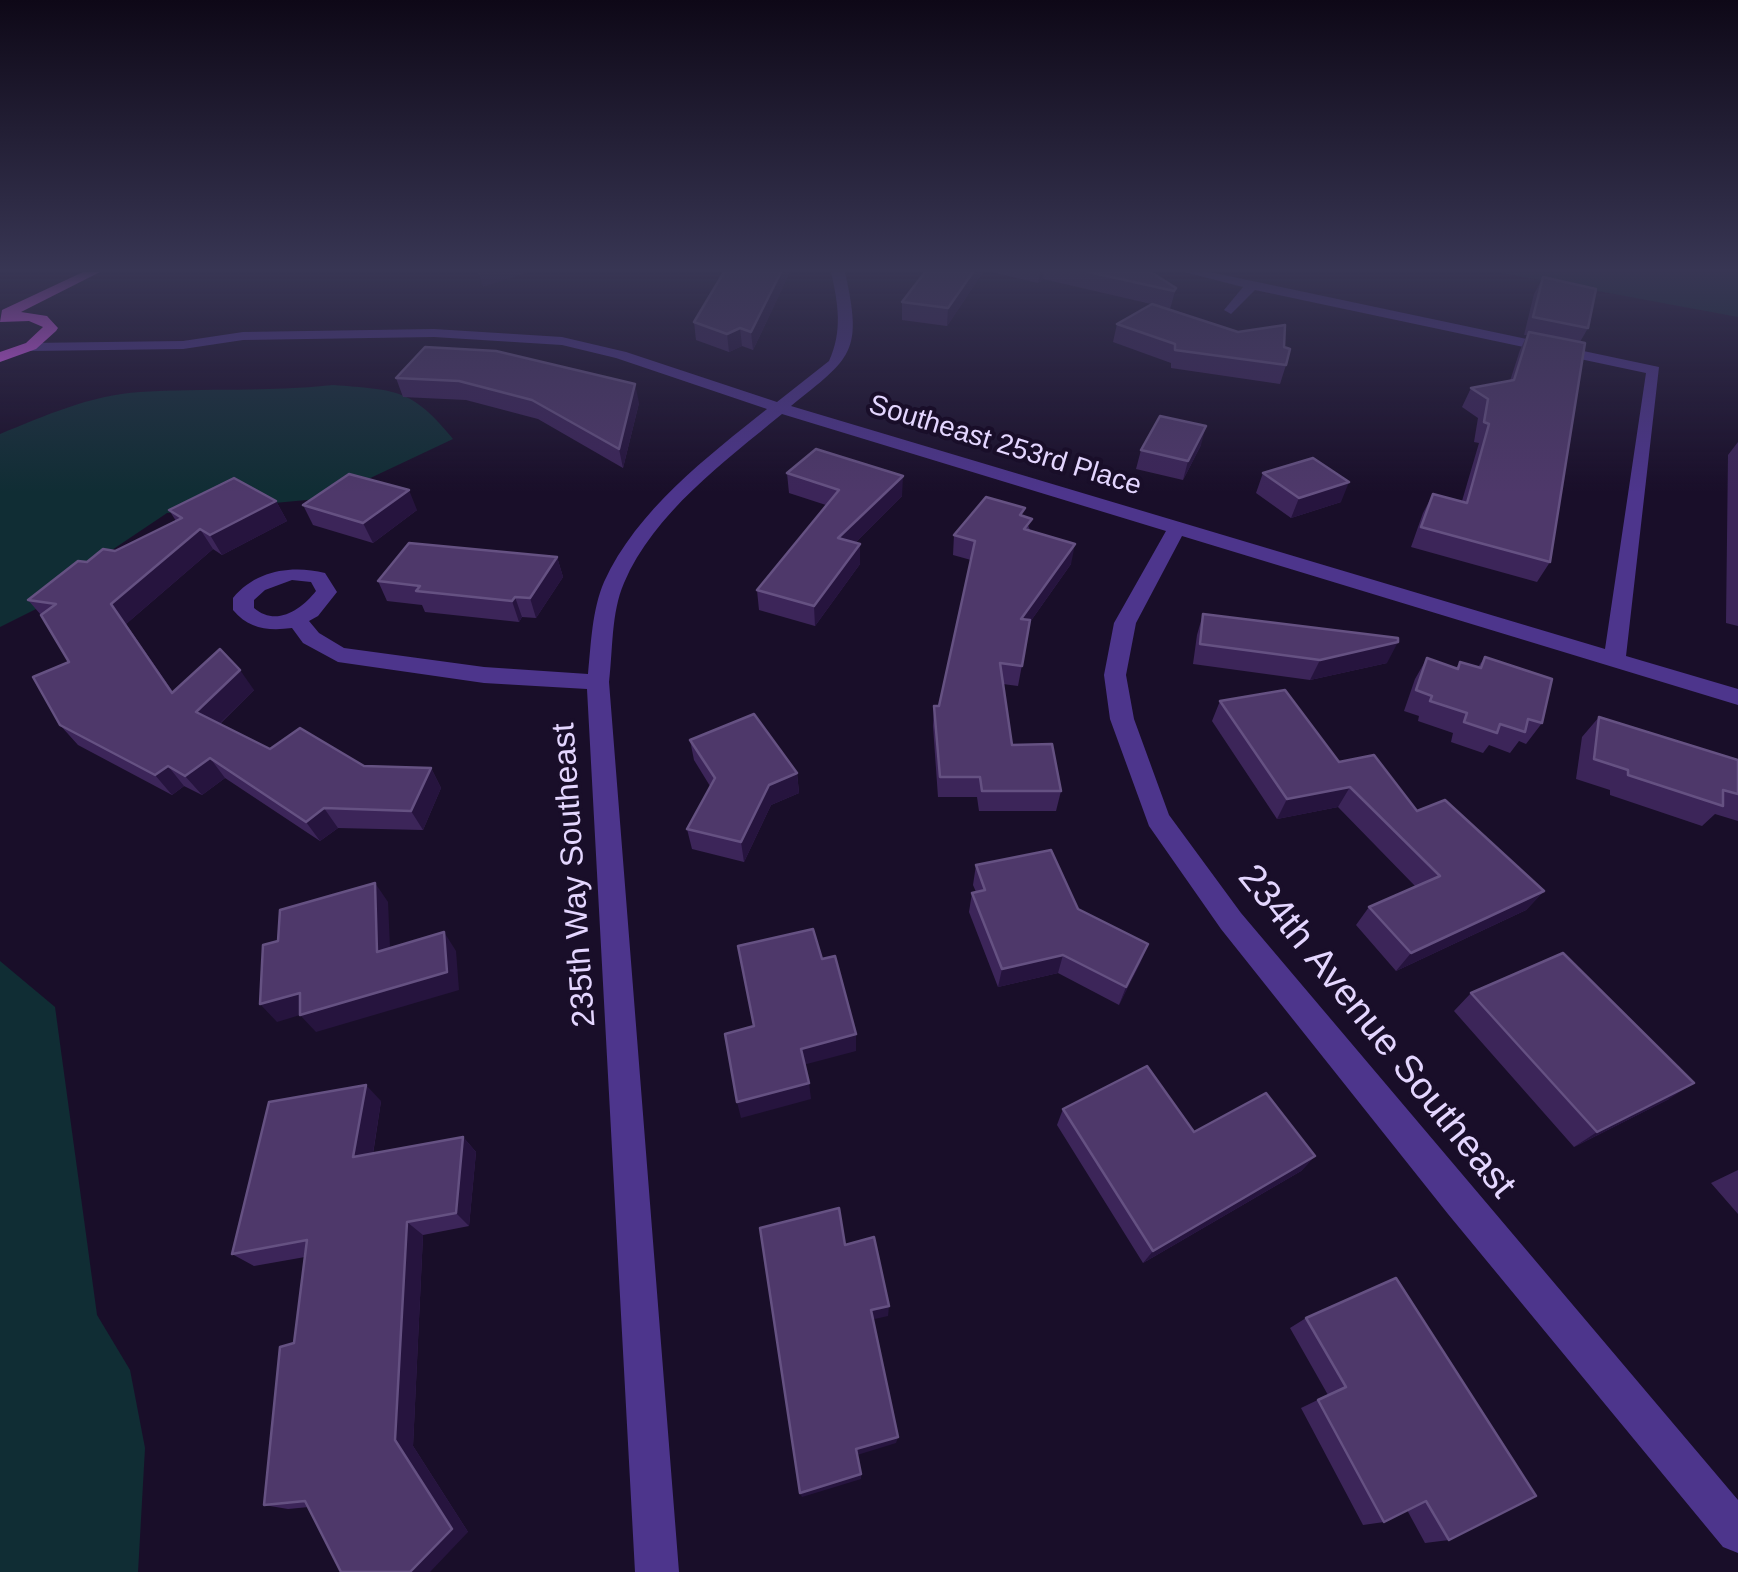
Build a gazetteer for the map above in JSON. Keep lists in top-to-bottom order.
{
  "streets": {
    "street": ["Southeast 253rd Place", "235th Way Southeast", "234th Avenue Southeast"]
  },
  "crossings": [
    ["Southeast 253rd Place", "235th Way Southeast"],
    ["Southeast 253rd Place", "234th Avenue Southeast"]
  ]
}
